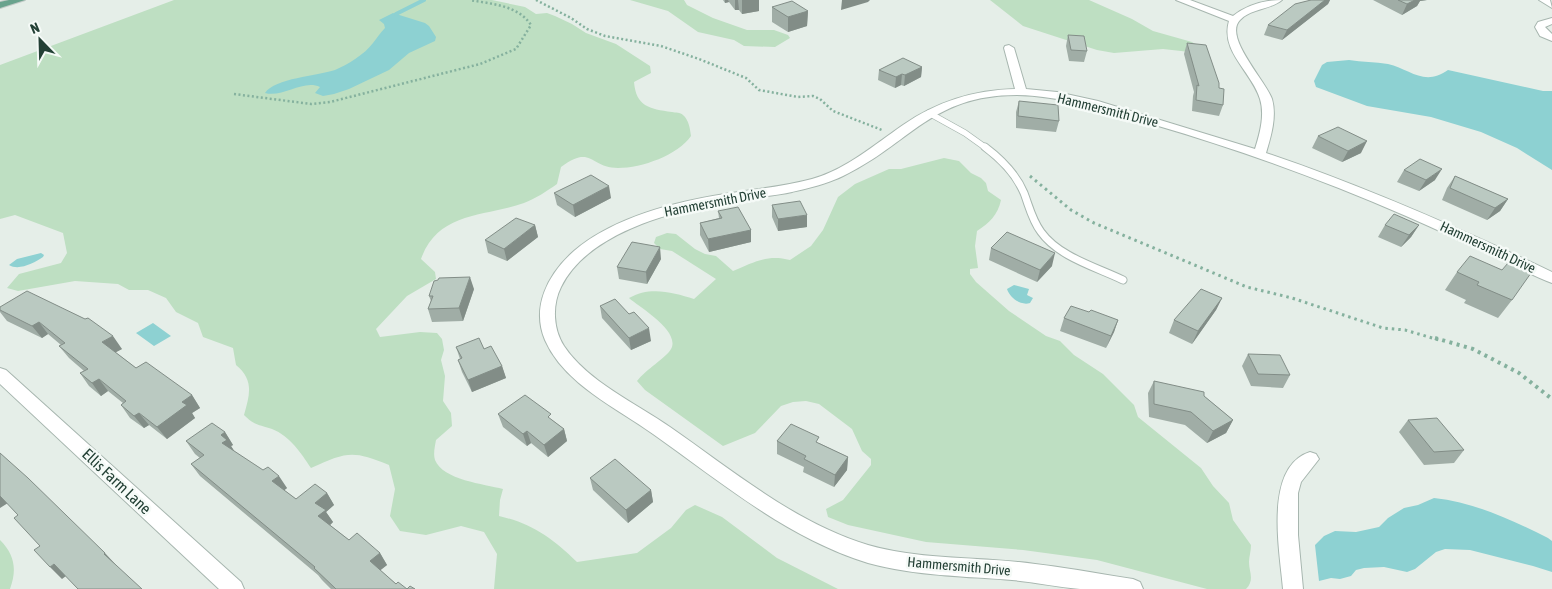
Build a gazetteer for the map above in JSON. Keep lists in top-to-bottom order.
{
  "streets": {
    "street": ["Hammersmith Drive", "Ellis Farm Lane"]
  },
  "north": "top left"
}
